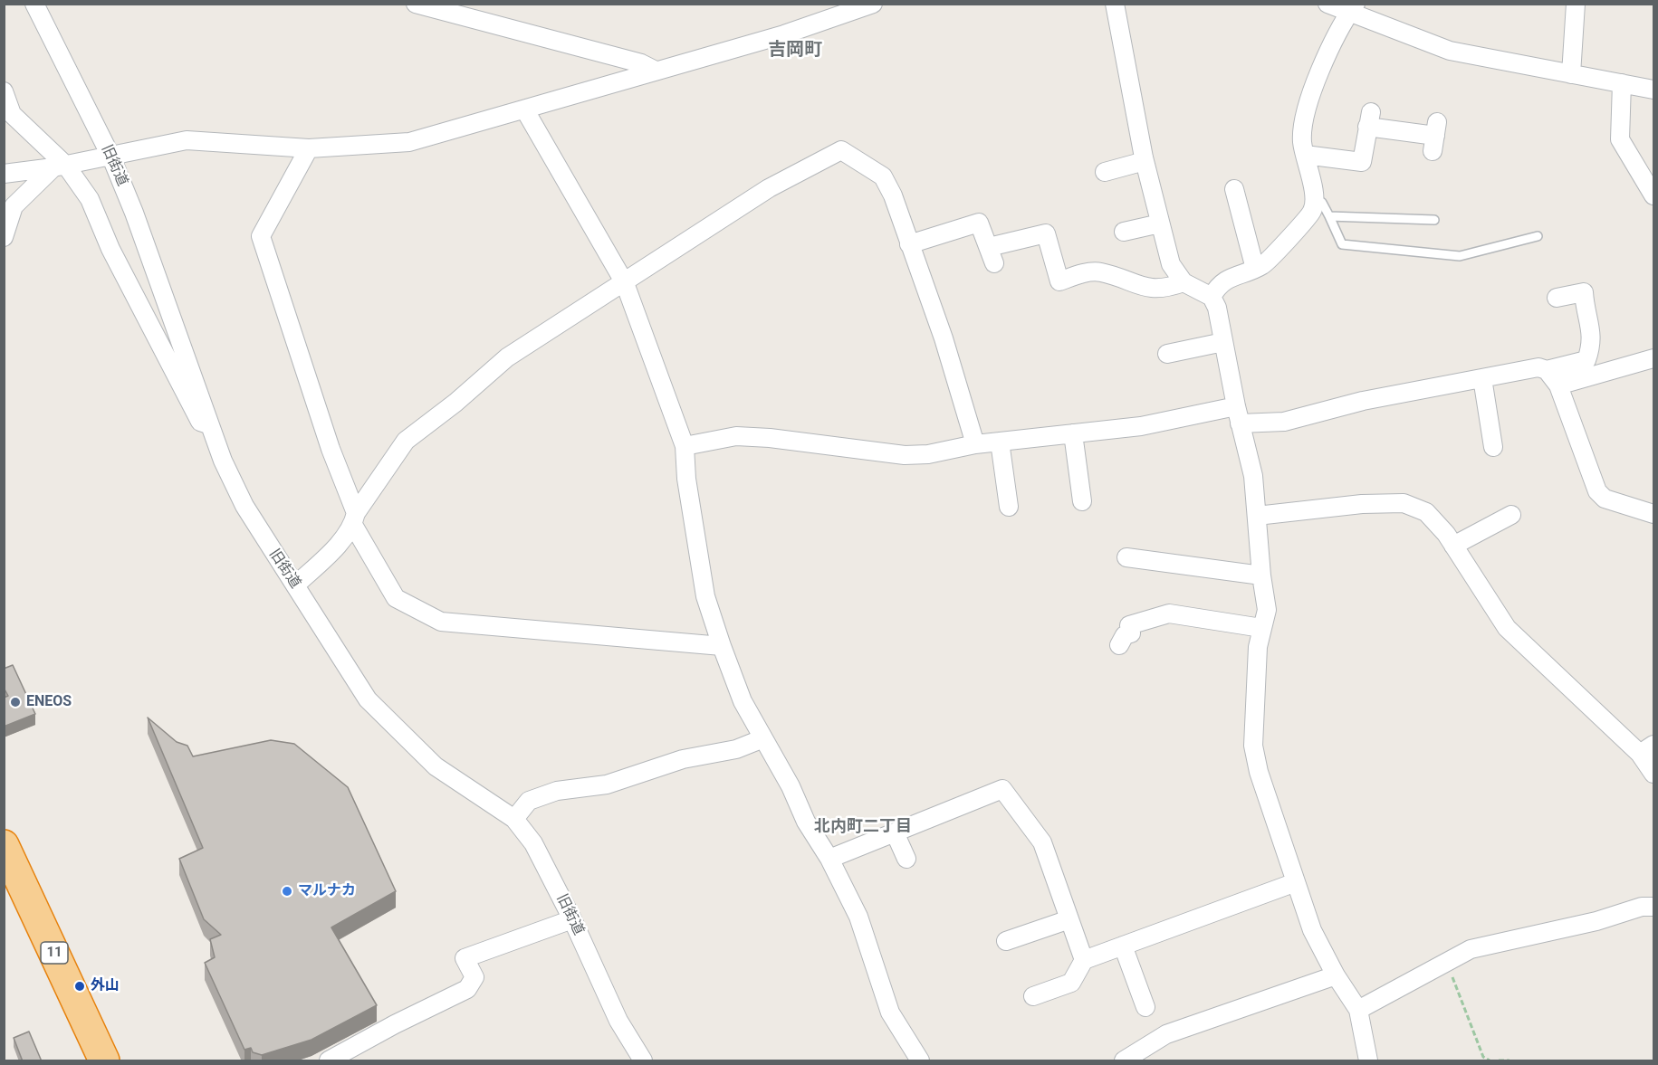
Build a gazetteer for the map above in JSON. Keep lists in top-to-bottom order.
{
  "streets": {
    "highway": ["11"],
    "street": ["旧街道"]
  },
  "districts": ["吉岡町", "北内町二丁目"],
  "places": ["ENEOS", "マルナカ", "外山"]
}
